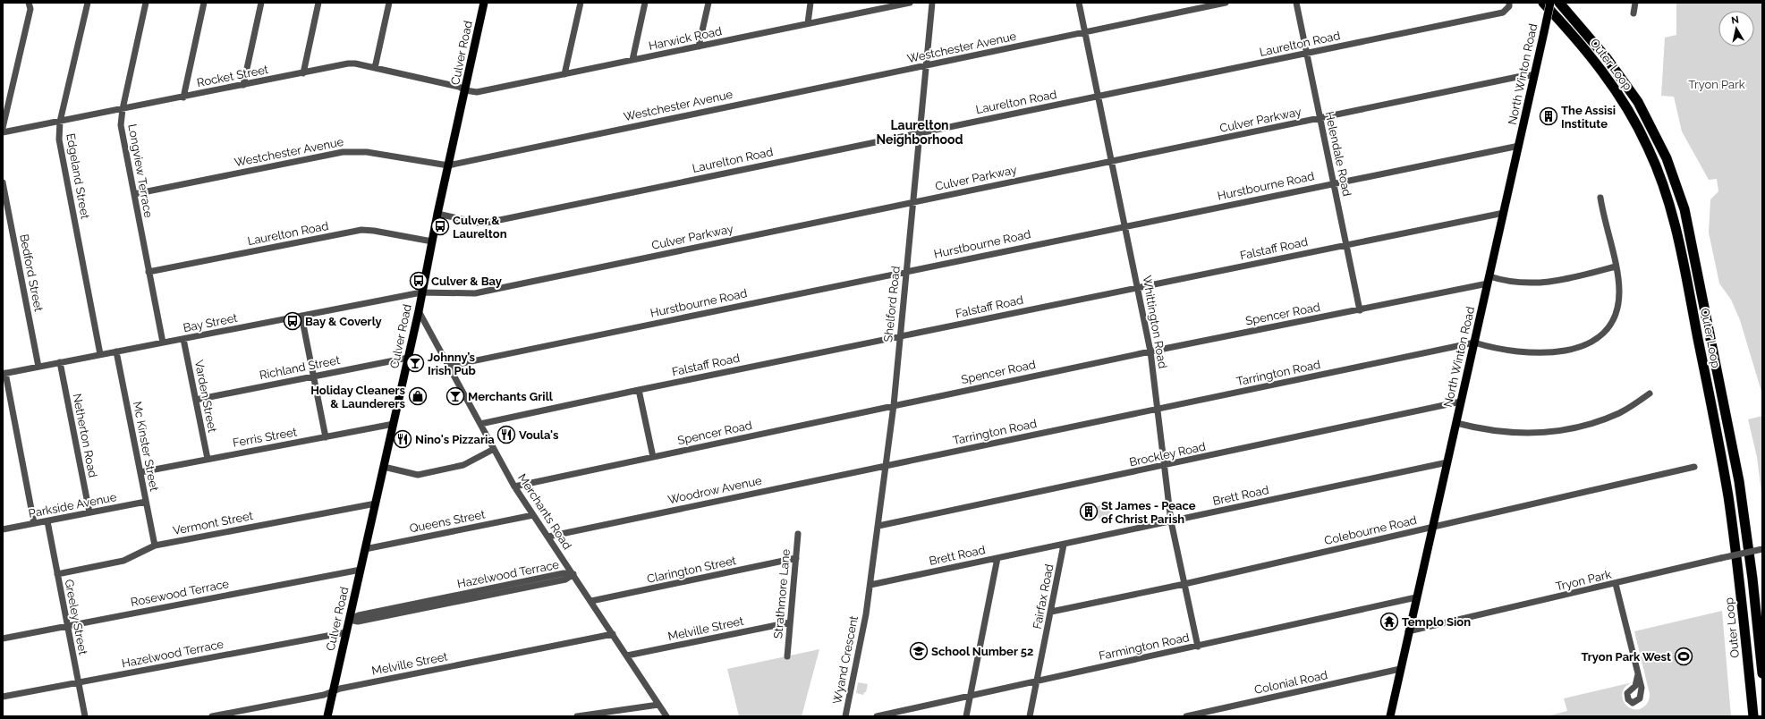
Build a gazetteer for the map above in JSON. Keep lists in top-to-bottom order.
{
  "streets": {
    "highway": ["Outer Loop"],
    "main road": ["Culver Road", "North Winton Road"],
    "street": [
      "Harwick Road",
      "Laurelton Road",
      "Westchester Avenue",
      "Rocket Street",
      "Culver Parkway",
      "Helendale Road",
      "Longview Terrace",
      "Edgeland Street",
      "Hurstbourne Road",
      "Falstaff Road",
      "Bedford Street",
      "Shelford Road",
      "Spencer Road",
      "Whittington Road",
      "Bay Street",
      "Richland Street",
      "Tarrington Road",
      "Varden Street",
      "Netherton Road",
      "Ferris Street",
      "Mc Kinster Street",
      "Brockley Road",
      "Woodrow Avenue",
      "Brett Road",
      "Parkside Avenue",
      "Merchants Road",
      "Queens Street",
      "Vermont Street",
      "Colebourne Road",
      "Clarington Street",
      "Hazelwood Terrace",
      "Tryon Park",
      "Rosewood Terrace",
      "Strathmore Lane",
      "Fairfax Road",
      "Greeley Street",
      "Melville Street",
      "Farmington Road",
      "Wyand Crescent",
      "Colonial Road"
    ]
  },
  "crossings": [
    ["Harwick Road", "Culver Road"],
    ["Harwick Road", "Rocket Street"],
    ["Laurelton Road", "Culver Road"],
    ["Laurelton Road", "Helendale Road"],
    ["Laurelton Road", "Longview Terrace"],
    ["Laurelton Road", "Shelford Road"],
    ["Laurelton Road", "Whittington Road"],
    ["Westchester Avenue", "Culver Road"],
    ["Westchester Avenue", "Longview Terrace"],
    ["Westchester Avenue", "Shelford Road"],
    ["Westchester Avenue", "Whittington Road"],
    ["Culver Road", "Rocket Street"],
    ["Culver Road", "Culver Parkway"],
    ["Culver Road", "Bay Street"],
    ["Culver Road", "Richland Street"],
    ["Culver Road", "Ferris Street"],
    ["Culver Road", "Merchants Road"],
    ["Culver Road", "Queens Street"],
    ["Culver Road", "Vermont Street"],
    ["Culver Road", "Hazelwood Terrace"],
    ["Culver Road", "Rosewood Terrace"],
    ["Culver Road", "Melville Street"],
    ["North Winton Road", "Culver Parkway"],
    ["North Winton Road", "Hurstbourne Road"],
    ["North Winton Road", "Falstaff Road"],
    ["North Winton Road", "Spencer Road"],
    ["North Winton Road", "Tarrington Road"],
    ["North Winton Road", "Brockley Road"],
    ["North Winton Road", "Brett Road"],
    ["North Winton Road", "Colebourne Road"],
    ["North Winton Road", "Tryon Park"],
    ["North Winton Road", "Farmington Road"],
    ["North Winton Road", "Colonial Road"],
    ["Rocket Street", "Longview Terrace"],
    ["Rocket Street", "Edgeland Street"],
    ["Culver Parkway", "Helendale Road"],
    ["Culver Parkway", "Shelford Road"],
    ["Culver Parkway", "Whittington Road"],
    ["Culver Parkway", "Bay Street"],
    ["Helendale Road", "Hurstbourne Road"],
    ["Helendale Road", "Falstaff Road"],
    ["Helendale Road", "Spencer Road"],
    ["Longview Terrace", "Bay Street"],
    ["Edgeland Street", "Bay Street"],
    ["Hurstbourne Road", "Shelford Road"],
    ["Hurstbourne Road", "Whittington Road"],
    ["Hurstbourne Road", "Merchants Road"],
    ["Falstaff Road", "Shelford Road"],
    ["Falstaff Road", "Whittington Road"],
    ["Falstaff Road", "Merchants Road"],
    ["Bedford Street", "Bay Street"],
    ["Shelford Road", "Spencer Road"],
    ["Shelford Road", "Tarrington Road"],
    ["Shelford Road", "Brockley Road"],
    ["Shelford Road", "Woodrow Avenue"],
    ["Shelford Road", "Brett Road"],
    ["Shelford Road", "Wyand Crescent"],
    ["Spencer Road", "Whittington Road"],
    ["Spencer Road", "Merchants Road"],
    ["Whittington Road", "Tarrington Road"],
    ["Whittington Road", "Brockley Road"],
    ["Whittington Road", "Brett Road"],
    ["Whittington Road", "Colebourne Road"],
    ["Whittington Road", "Farmington Road"],
    ["Bay Street", "Varden Street"],
    ["Bay Street", "Netherton Road"],
    ["Bay Street", "Mc Kinster Street"],
    ["Richland Street", "Varden Street"],
    ["Tarrington Road", "Woodrow Avenue"],
    ["Varden Street", "Ferris Street"],
    ["Netherton Road", "Parkside Avenue"],
    ["Ferris Street", "Mc Kinster Street"],
    ["Mc Kinster Street", "Parkside Avenue"],
    ["Mc Kinster Street", "Vermont Street"],
    ["Woodrow Avenue", "Merchants Road"],
    ["Brett Road", "Fairfax Road"],
    ["Parkside Avenue", "Greeley Street"],
    ["Merchants Road", "Queens Street"],
    ["Merchants Road", "Clarington Street"],
    ["Merchants Road", "Hazelwood Terrace"],
    ["Merchants Road", "Melville Street"],
    ["Vermont Street", "Greeley Street"],
    ["Colebourne Road", "Fairfax Road"],
    ["Clarington Street", "Strathmore Lane"],
    ["Hazelwood Terrace", "Greeley Street"],
    ["Rosewood Terrace", "Greeley Street"],
    ["Strathmore Lane", "Melville Street"],
    ["Fairfax Road", "Farmington Road"]
  ],
  "districts": ["Laurelton Neighborhood"],
  "parks": ["Tryon Park"],
  "places": {
    "building": ["The Assisi Institute", "St James - Peace of Christ Parish"],
    "bus stop": ["Culver & Laurelton", "Culver & Bay", "Bay & Coverly"],
    "bar": ["Johnny’s Irish Pub", "Merchants Grill"],
    "shop": ["Holiday Cleaners & Launderers"],
    "restaurant": ["Voula's", "Nino's Pizzaria"],
    "temple": ["Templo Sion"],
    "school or university": ["School Number 52"],
    "sports": ["Tryon Park West"]
  },
  "north": "top"
}
